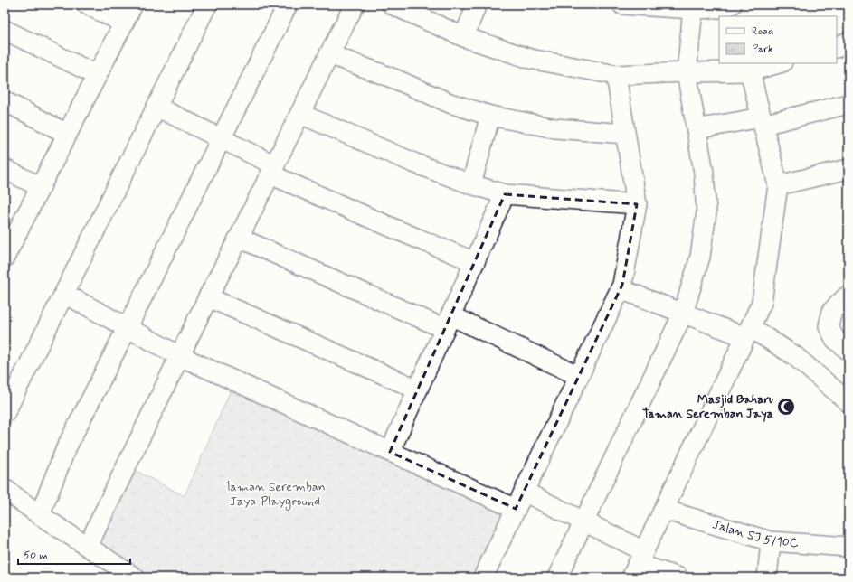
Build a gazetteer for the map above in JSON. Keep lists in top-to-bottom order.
{
  "streets": {
    "street": ["Jalan SJ 5/10C"]
  },
  "parks": ["Taman Seremban Jaya Playground"],
  "places": {
    "mosque": ["Masjid Baharu Taman Seremban Jaya"]
  },
  "legend": ["Road", "Park"],
  "scale_bar": "50 m"
}
